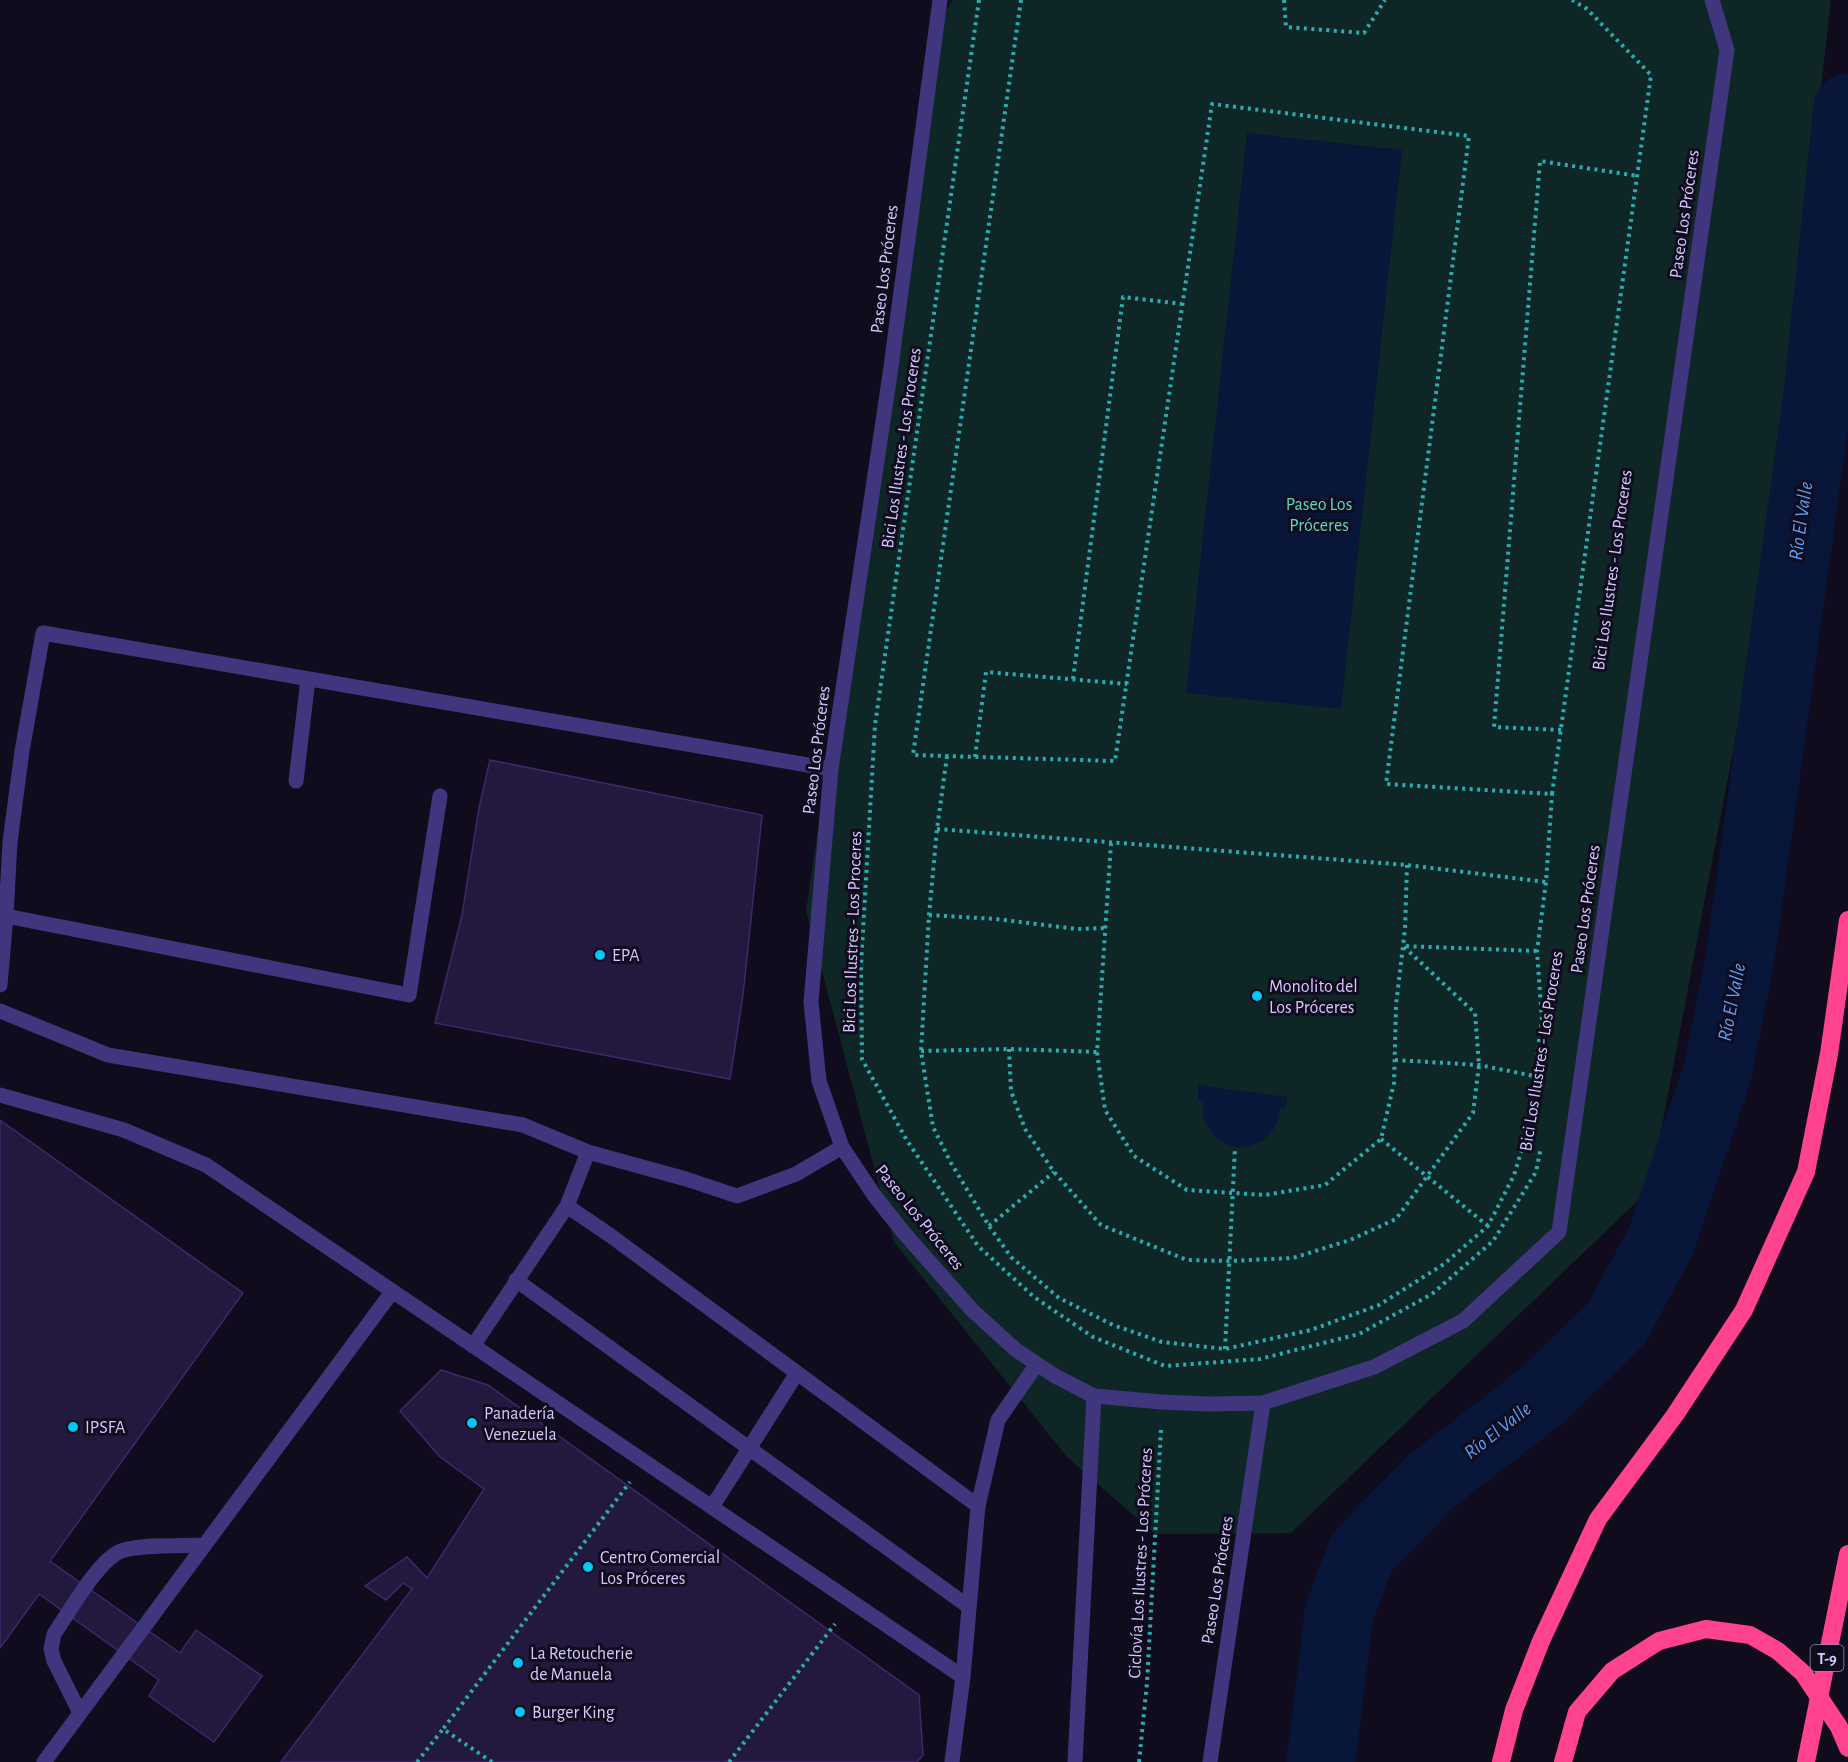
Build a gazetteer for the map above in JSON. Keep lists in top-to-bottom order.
{
  "streets": {
    "highway": ["T-9"],
    "street": ["Paseo Los Próceres"],
    "path": ["Bici Los Ilustres - Los Proceres", "Ciclovía Los Ilustres - Los Próceres"]
  },
  "crossings": [
    ["Paseo Los Próceres", "Ciclovía Los Ilustres - Los Próceres"],
    ["Bici Los Ilustres - Los Proceres", "Ciclovía Los Ilustres - Los Próceres"]
  ],
  "water": ["Río El Valle"],
  "parks": ["Paseo Los Próceres"],
  "places": [
    "EPA",
    "Monolito del Los Próceres",
    "Panadería Venezuela",
    "IPSFA",
    "Centro Comercial Los Próceres",
    "La Retoucherie de Manuela",
    "Burger King"
  ]
}
